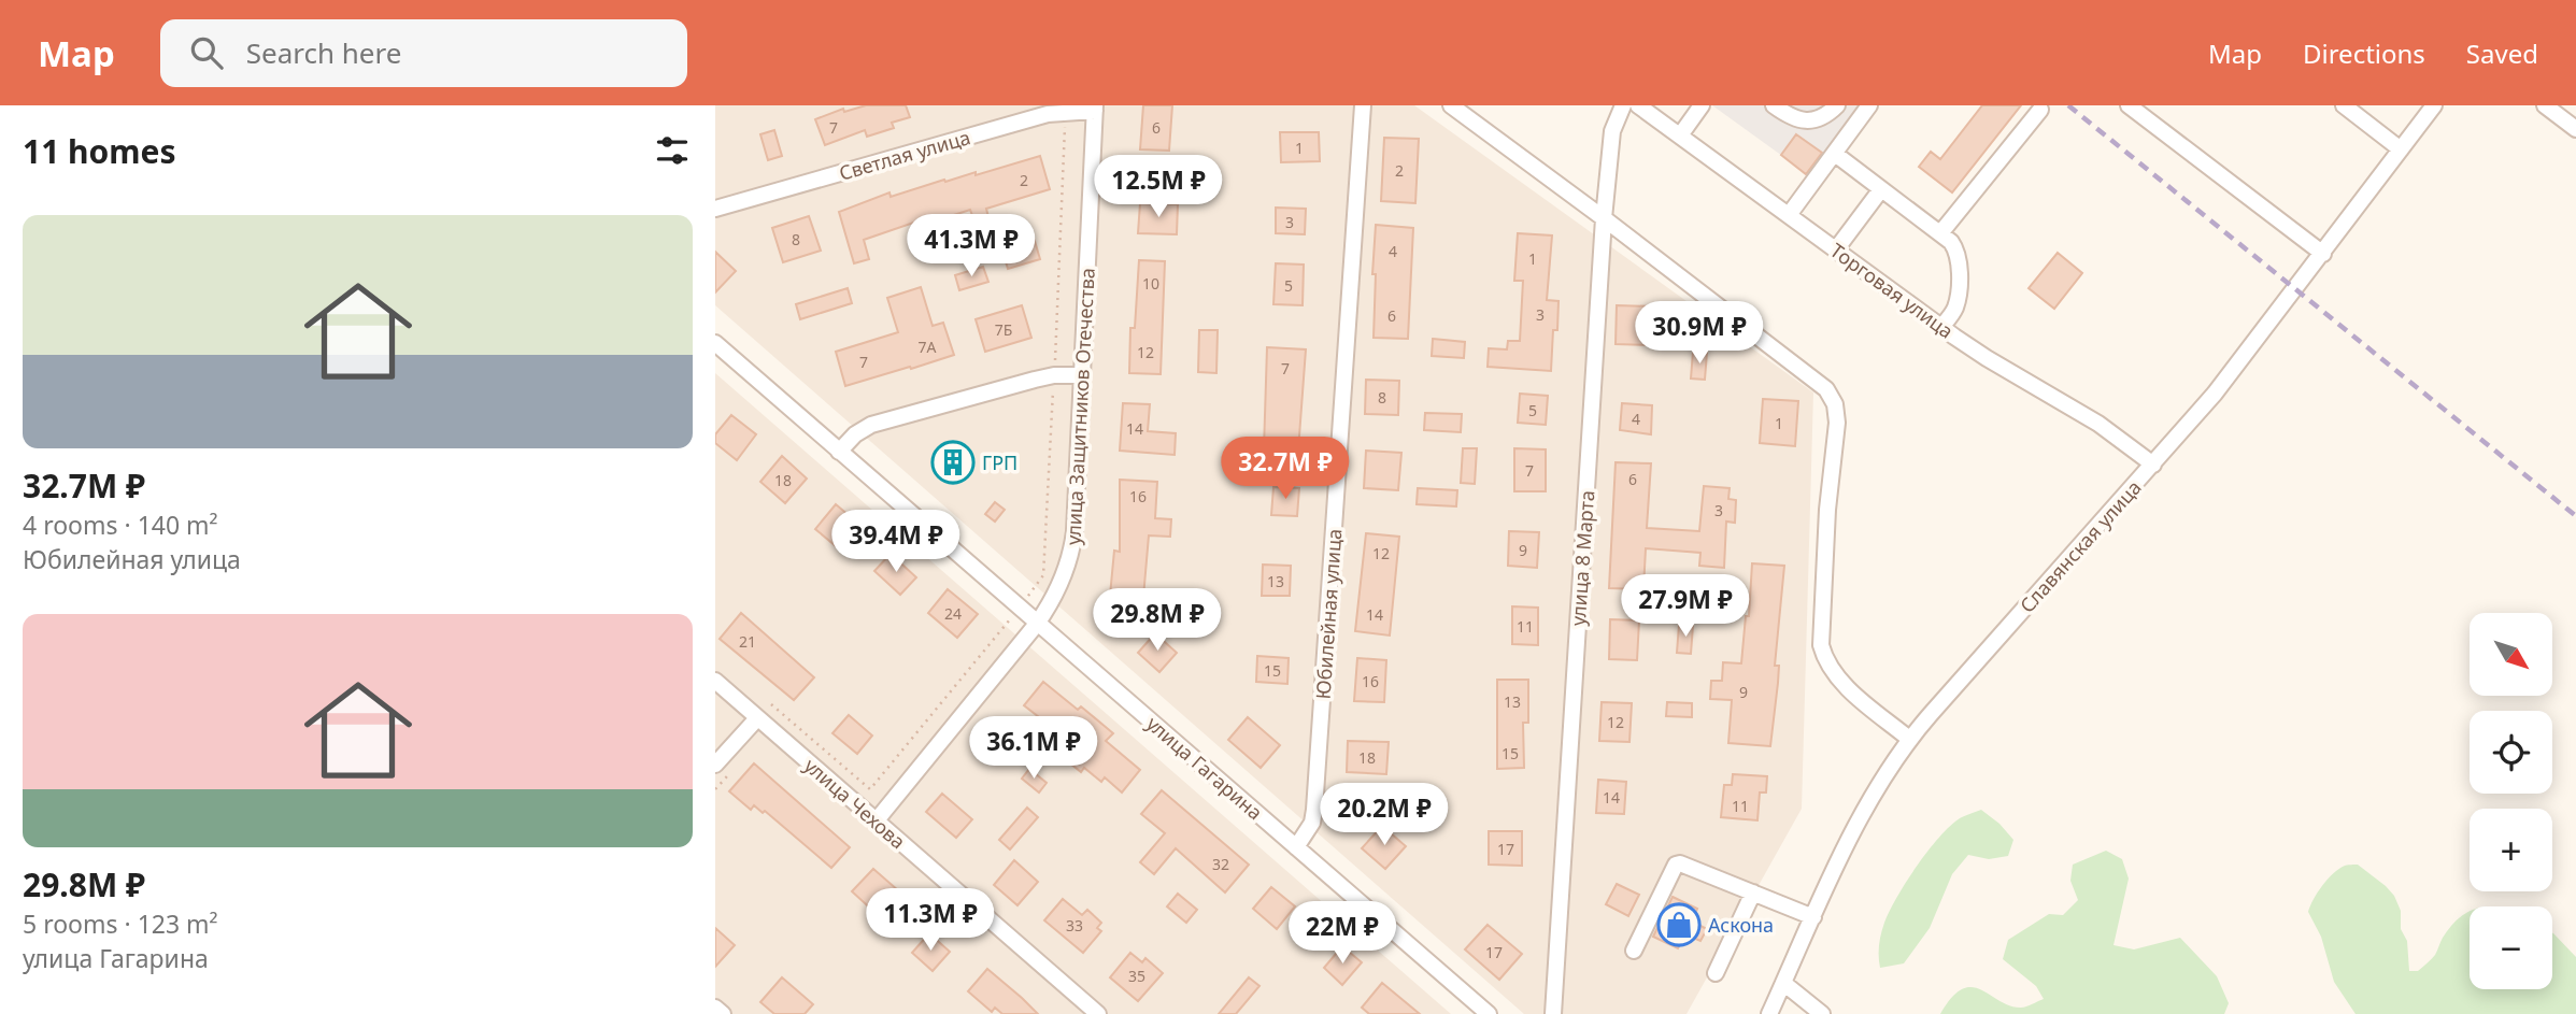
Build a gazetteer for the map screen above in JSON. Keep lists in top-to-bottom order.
{
  "streets": {
    "street": [
      "Светлая улица",
      "Торговая улица",
      "улица Защитников Отечества",
      "Славянская улица",
      "улица 8 Марта",
      "Юбилейная улица",
      "улица Гагарина",
      "улица Чехова"
    ]
  },
  "crossings": [
    ["Светлая улица", "улица Защитников Отечества"],
    ["Торговая улица", "Славянская улица"],
    ["улица Защитников Отечества", "улица Гагарина"],
    ["улица Защитников Отечества", "улица Чехова"],
    ["Юбилейная улица", "улица Гагарина"]
  ],
  "places": {
    "building": ["ГРП"],
    "shop": ["Аскона"]
  },
  "house_numbers": [
    "7",
    "6",
    "1",
    "2",
    "2",
    "3",
    "8",
    "4",
    "1",
    "10",
    "5",
    "3",
    "6",
    "7Б",
    "7А",
    "12",
    "7",
    "7",
    "8",
    "5",
    "4",
    "1",
    "14",
    "7",
    "6",
    "18",
    "16",
    "3",
    "9",
    "12",
    "13",
    "24",
    "14",
    "11",
    "21",
    "15",
    "16",
    "9",
    "13",
    "12",
    "15",
    "18",
    "14",
    "11",
    "17",
    "32",
    "33",
    "17",
    "35"
  ],
  "north": "bottom right",
  "page": {
    "header": "Map",
    "search": "Search here",
    "nav": ["Map", "Directions", "Saved"],
    "heading": "11 homes",
    "price": [
      "12.5M ₽",
      "41.3M ₽",
      "30.9M ₽",
      "32.7M ₽",
      "39.4M ₽",
      "27.9M ₽",
      "29.8M ₽",
      "36.1M ₽",
      "20.2M ₽",
      "11.3M ₽",
      "22M ₽"
    ],
    "list": [
      {
        "name": "32.7M ₽",
        "note": "4 rooms · 140 m² · Юбилейная улица"
      },
      {
        "name": "29.8M ₽",
        "note": "5 rooms · 123 m² · улица Гагарина"
      }
    ],
    "map_buttons": ["+", "−"]
  }
}
